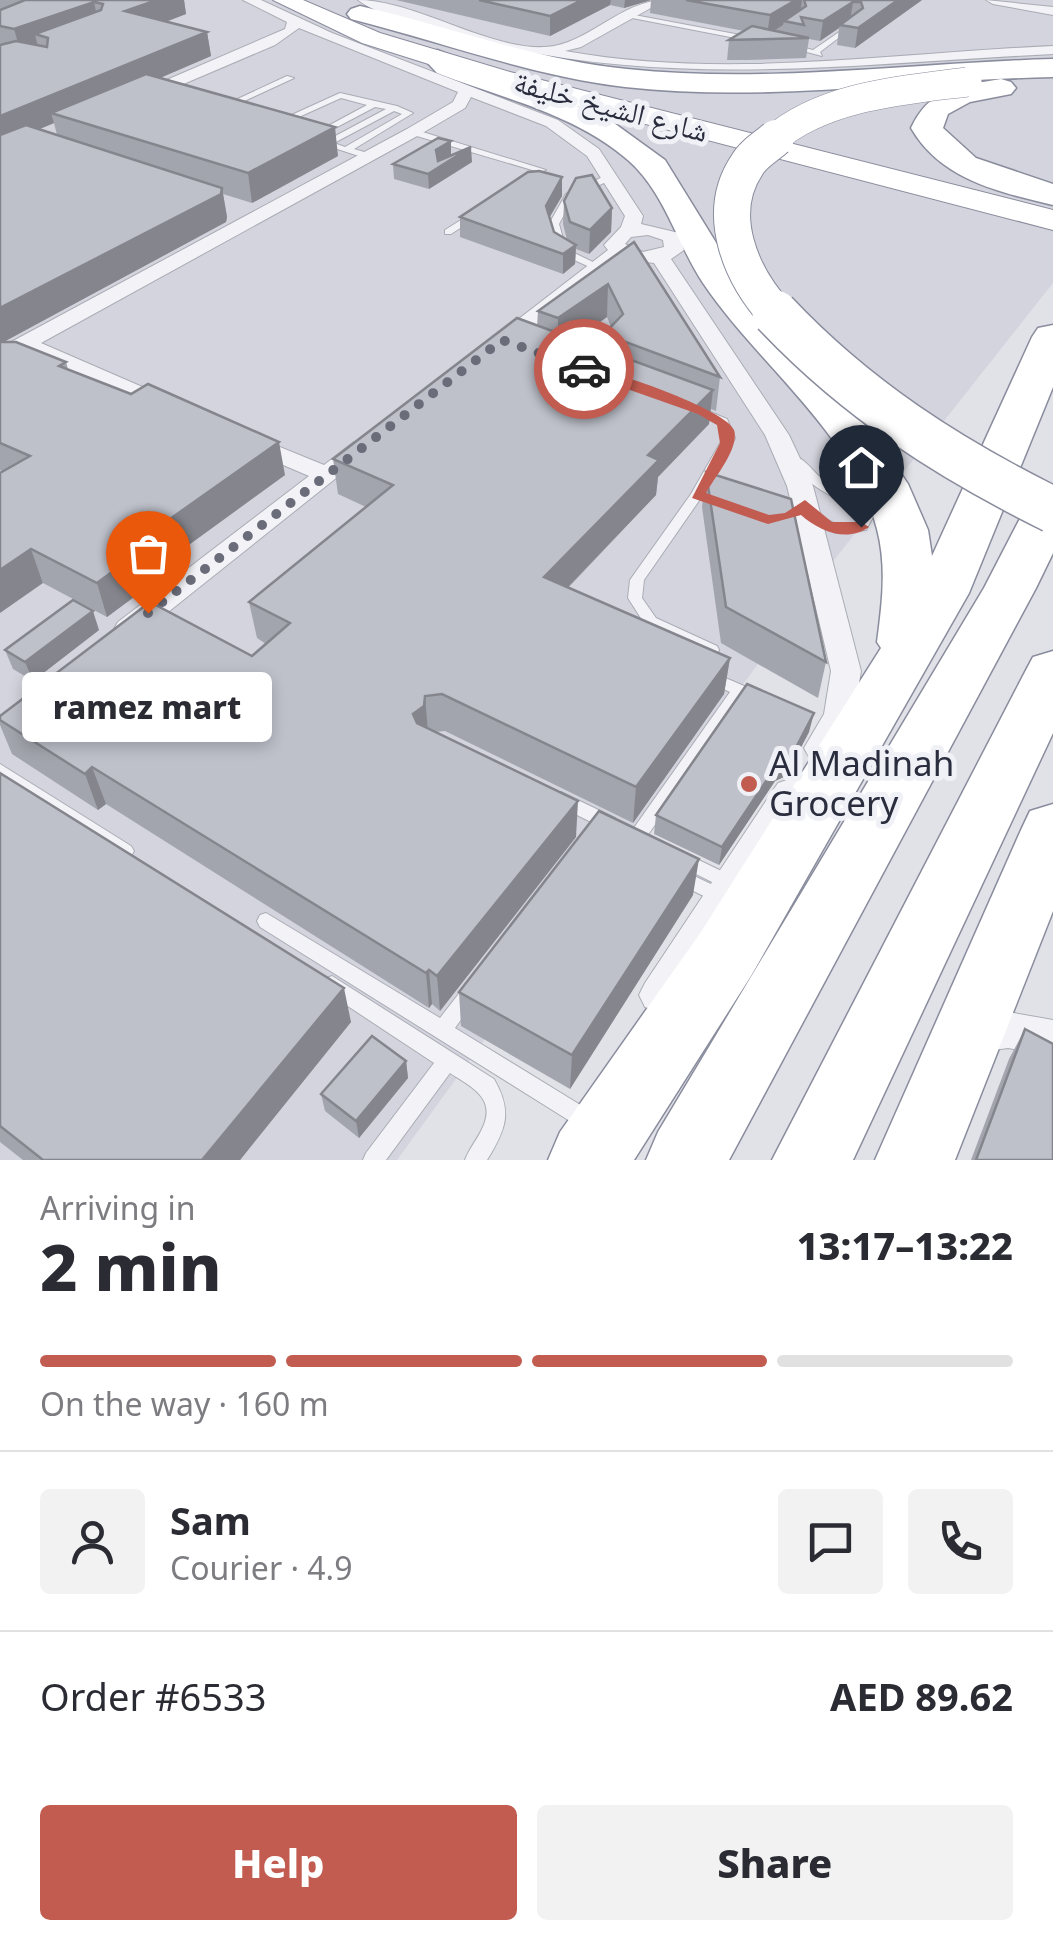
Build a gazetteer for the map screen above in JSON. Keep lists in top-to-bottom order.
{
  "streets": {
    "highway": ["شارع الشيخ خليفة"]
  },
  "places": ["ramez mart", "Al Madinah Grocery"],
  "page": {
    "bubble": "ramez mart",
    "heading": ["2 min", "Arriving in", "13:17–13:22"],
    "panel": [
      "Sam",
      "Courier · 4.9",
      "Order #6533",
      "AED 89.62"
    ],
    "bar": "On the way · 160 m",
    "buttons": ["Help", "Share"]
  }
}
